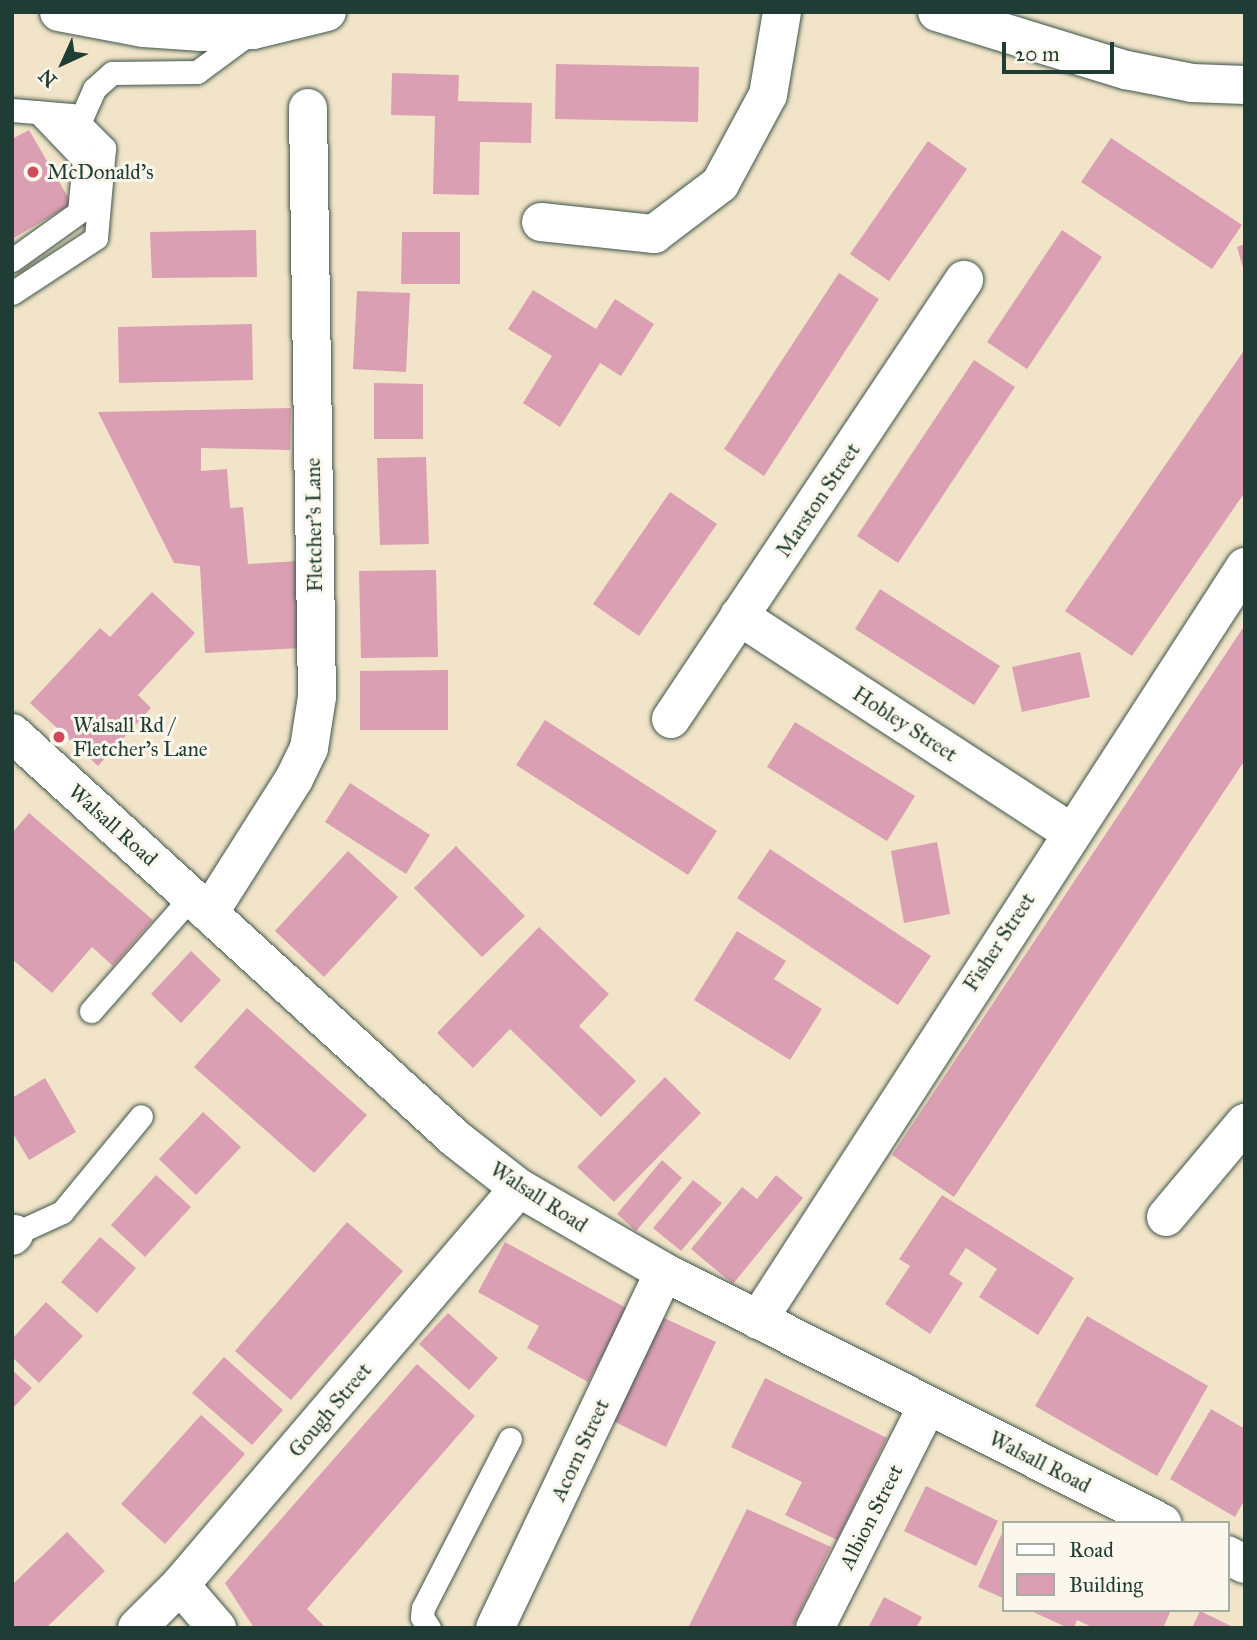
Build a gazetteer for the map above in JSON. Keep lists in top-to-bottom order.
{
  "streets": {
    "street": [
      "Marston Street",
      "Fletcher's Lane",
      "Hobley Street",
      "Walsall Road",
      "Fisher Street",
      "Gough Street",
      "Acorn Street",
      "Albion Street"
    ]
  },
  "crossings": [
    ["Marston Street", "Hobley Street"],
    ["Fletcher's Lane", "Walsall Road"],
    ["Hobley Street", "Fisher Street"],
    ["Walsall Road", "Fisher Street"],
    ["Walsall Road", "Gough Street"],
    ["Walsall Road", "Acorn Street"],
    ["Walsall Road", "Albion Street"]
  ],
  "places": ["McDonald's", "Walsall Rd / Fletcher's Lane"],
  "legend": ["Road", "Building"],
  "scale_bar": "20 m",
  "north": "bottom left"
}
